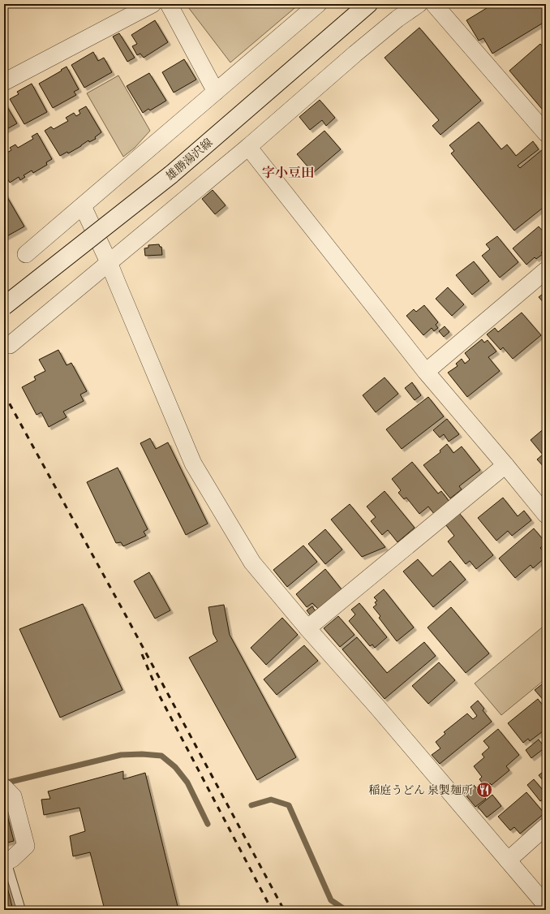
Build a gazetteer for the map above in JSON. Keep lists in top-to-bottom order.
{
  "streets": {
    "main road": ["雄勝湯沢線"]
  },
  "districts": ["字小豆田"],
  "places": {
    "restaurant": ["稲庭うどん 泉製麺所"]
  }
}
